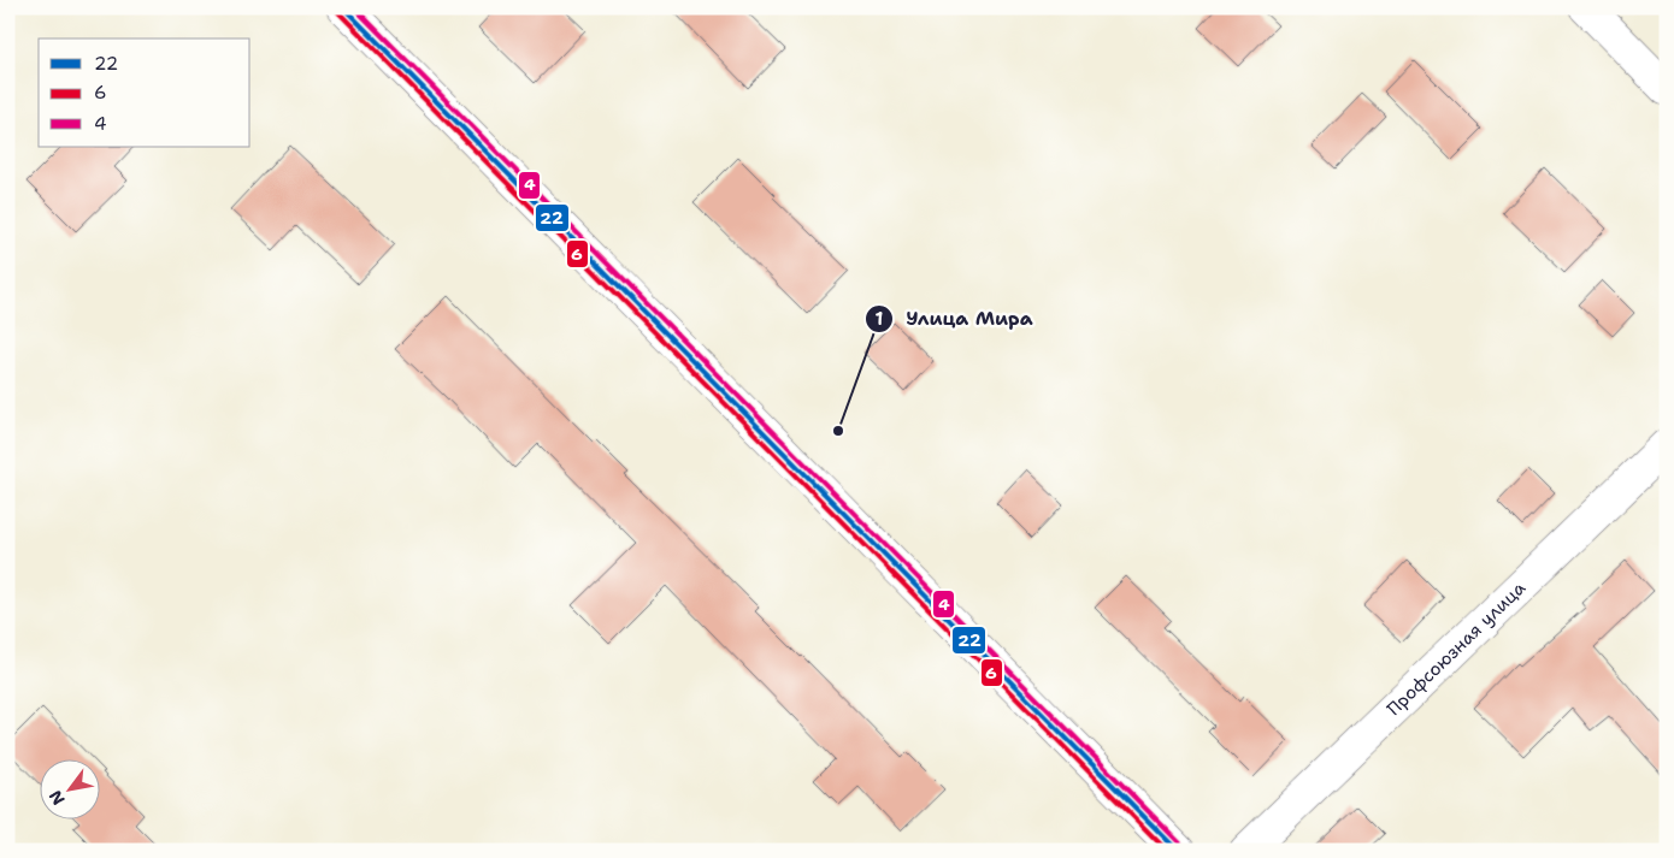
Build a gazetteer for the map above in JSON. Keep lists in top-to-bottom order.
{
  "streets": {
    "street": ["Профсоюзная улица"]
  },
  "places": ["Улица Мира"],
  "lines": ["transit line 22", "transit line 4", "transit line 6"],
  "legend": ["22", "6", "4"],
  "north": "bottom left"
}
